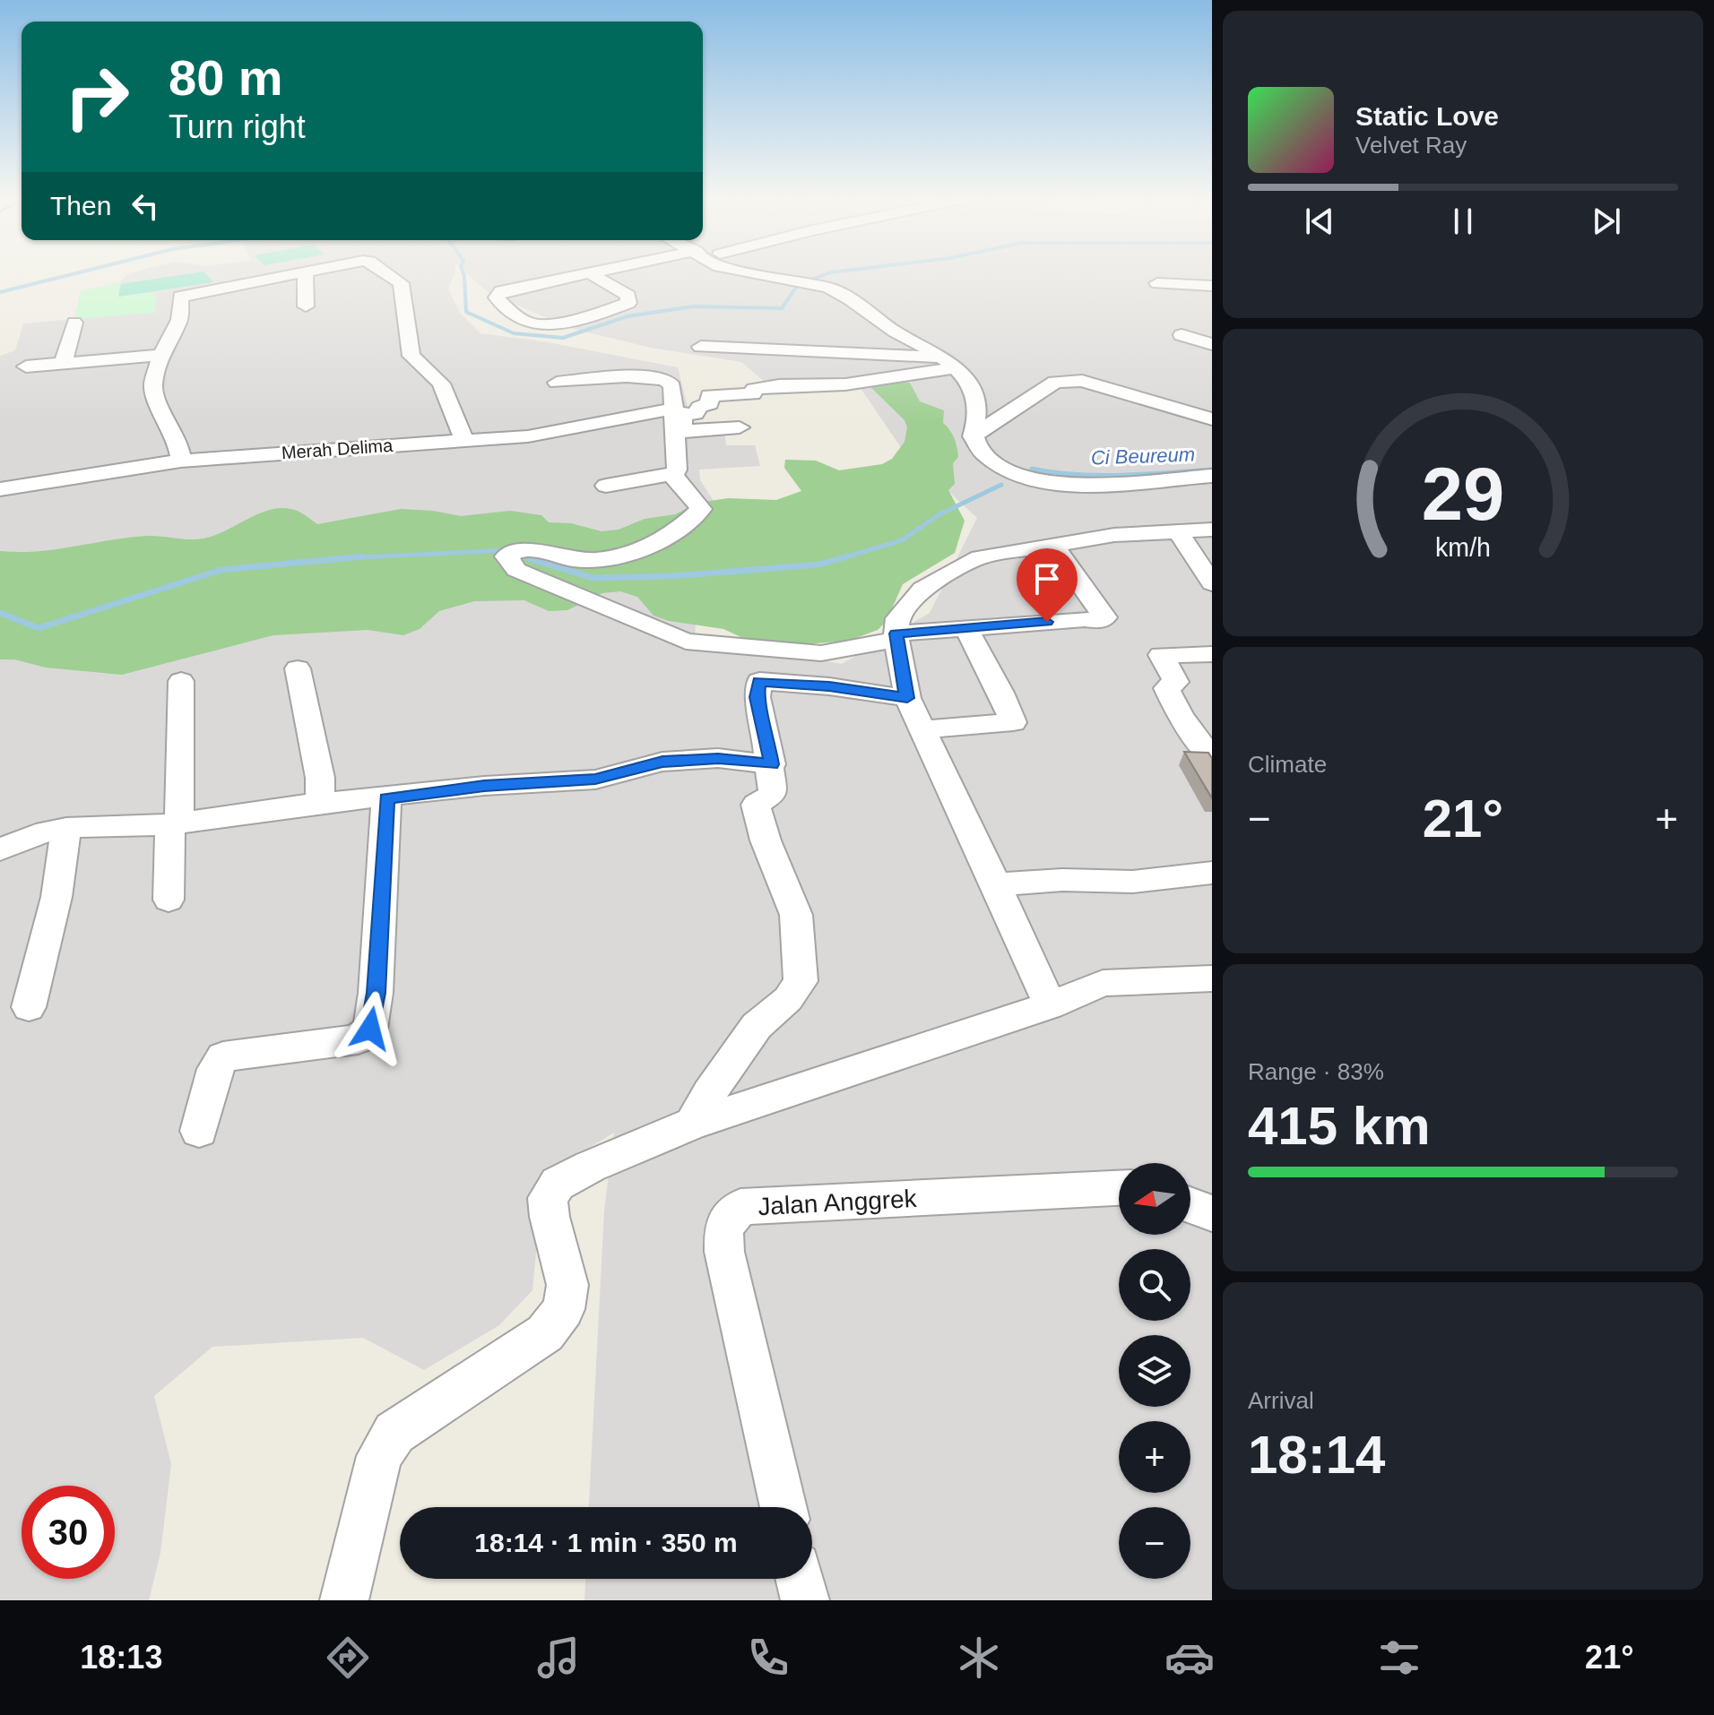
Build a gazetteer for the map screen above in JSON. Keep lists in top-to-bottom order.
{
  "streets": {
    "street": ["Merah Delima", "Jalan Anggrek"]
  },
  "water": ["Ci Beureum"],
  "north": "left",
  "page": {
    "turn": ["80 m", "Turn right"],
    "song": ["Static Love", "Velvet Ray"],
    "then": "Then",
    "tile": [
      "Climate",
      ["Range · 83%", "415 km"],
      ["Arrival", "18:14"]
    ],
    "heat": ["−", "21°", "+"],
    "map_buttons": ["+", "−"],
    "limit": "30",
    "trip": "18:14 · 1 min · 350 m",
    "tabs": ["18:13", "21°"],
    "gauge": ["29", "km/h"]
  }
}
